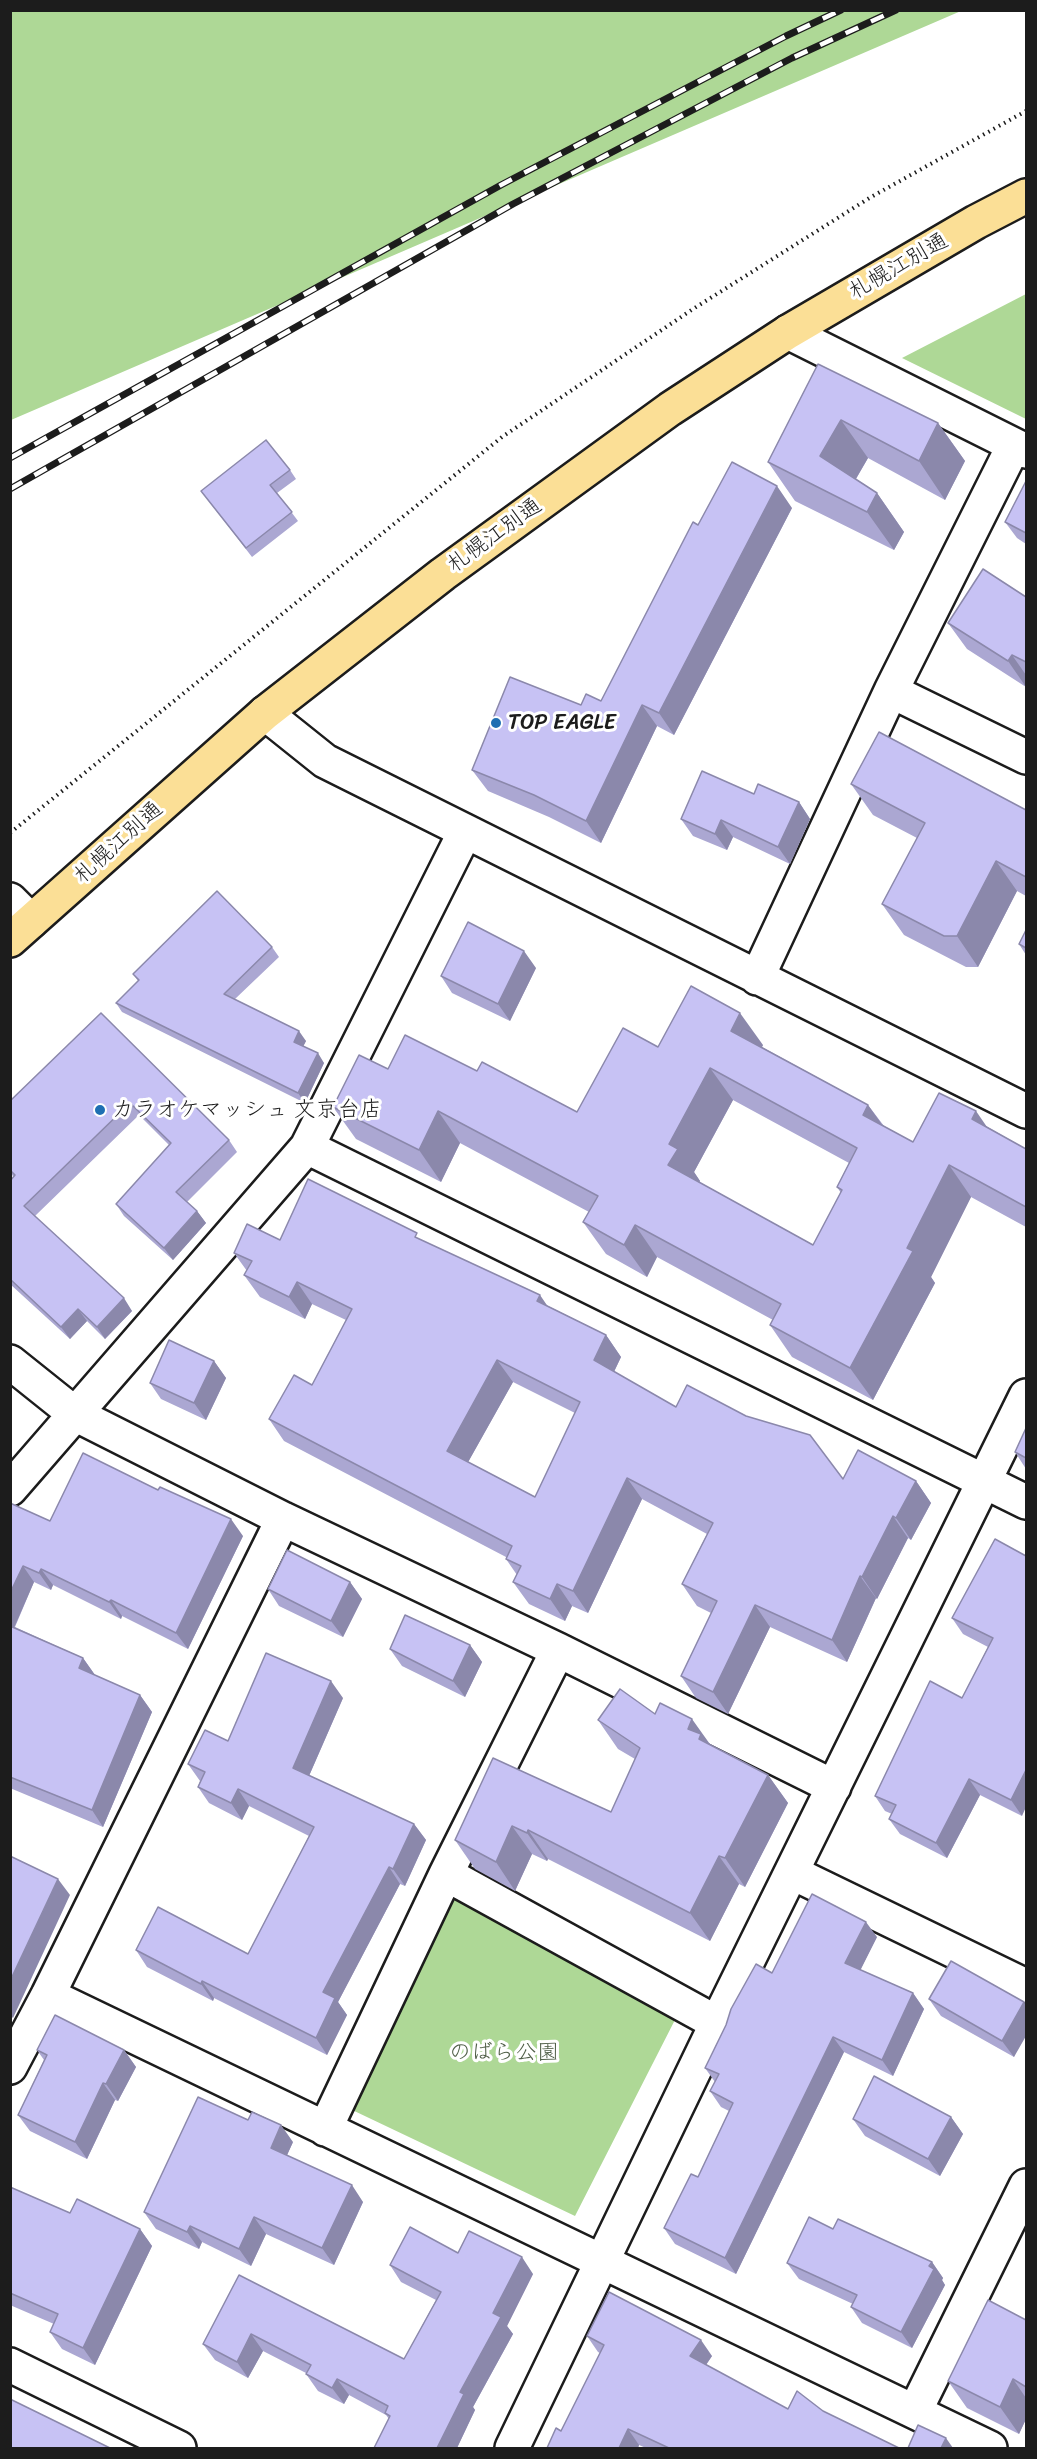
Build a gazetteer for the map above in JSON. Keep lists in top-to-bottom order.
{
  "streets": {
    "highway": ["札幌江別通"]
  },
  "parks": ["のばら公園"],
  "places": ["TOP EAGLE", "カラオケマッシュ 文京台店"]
}
